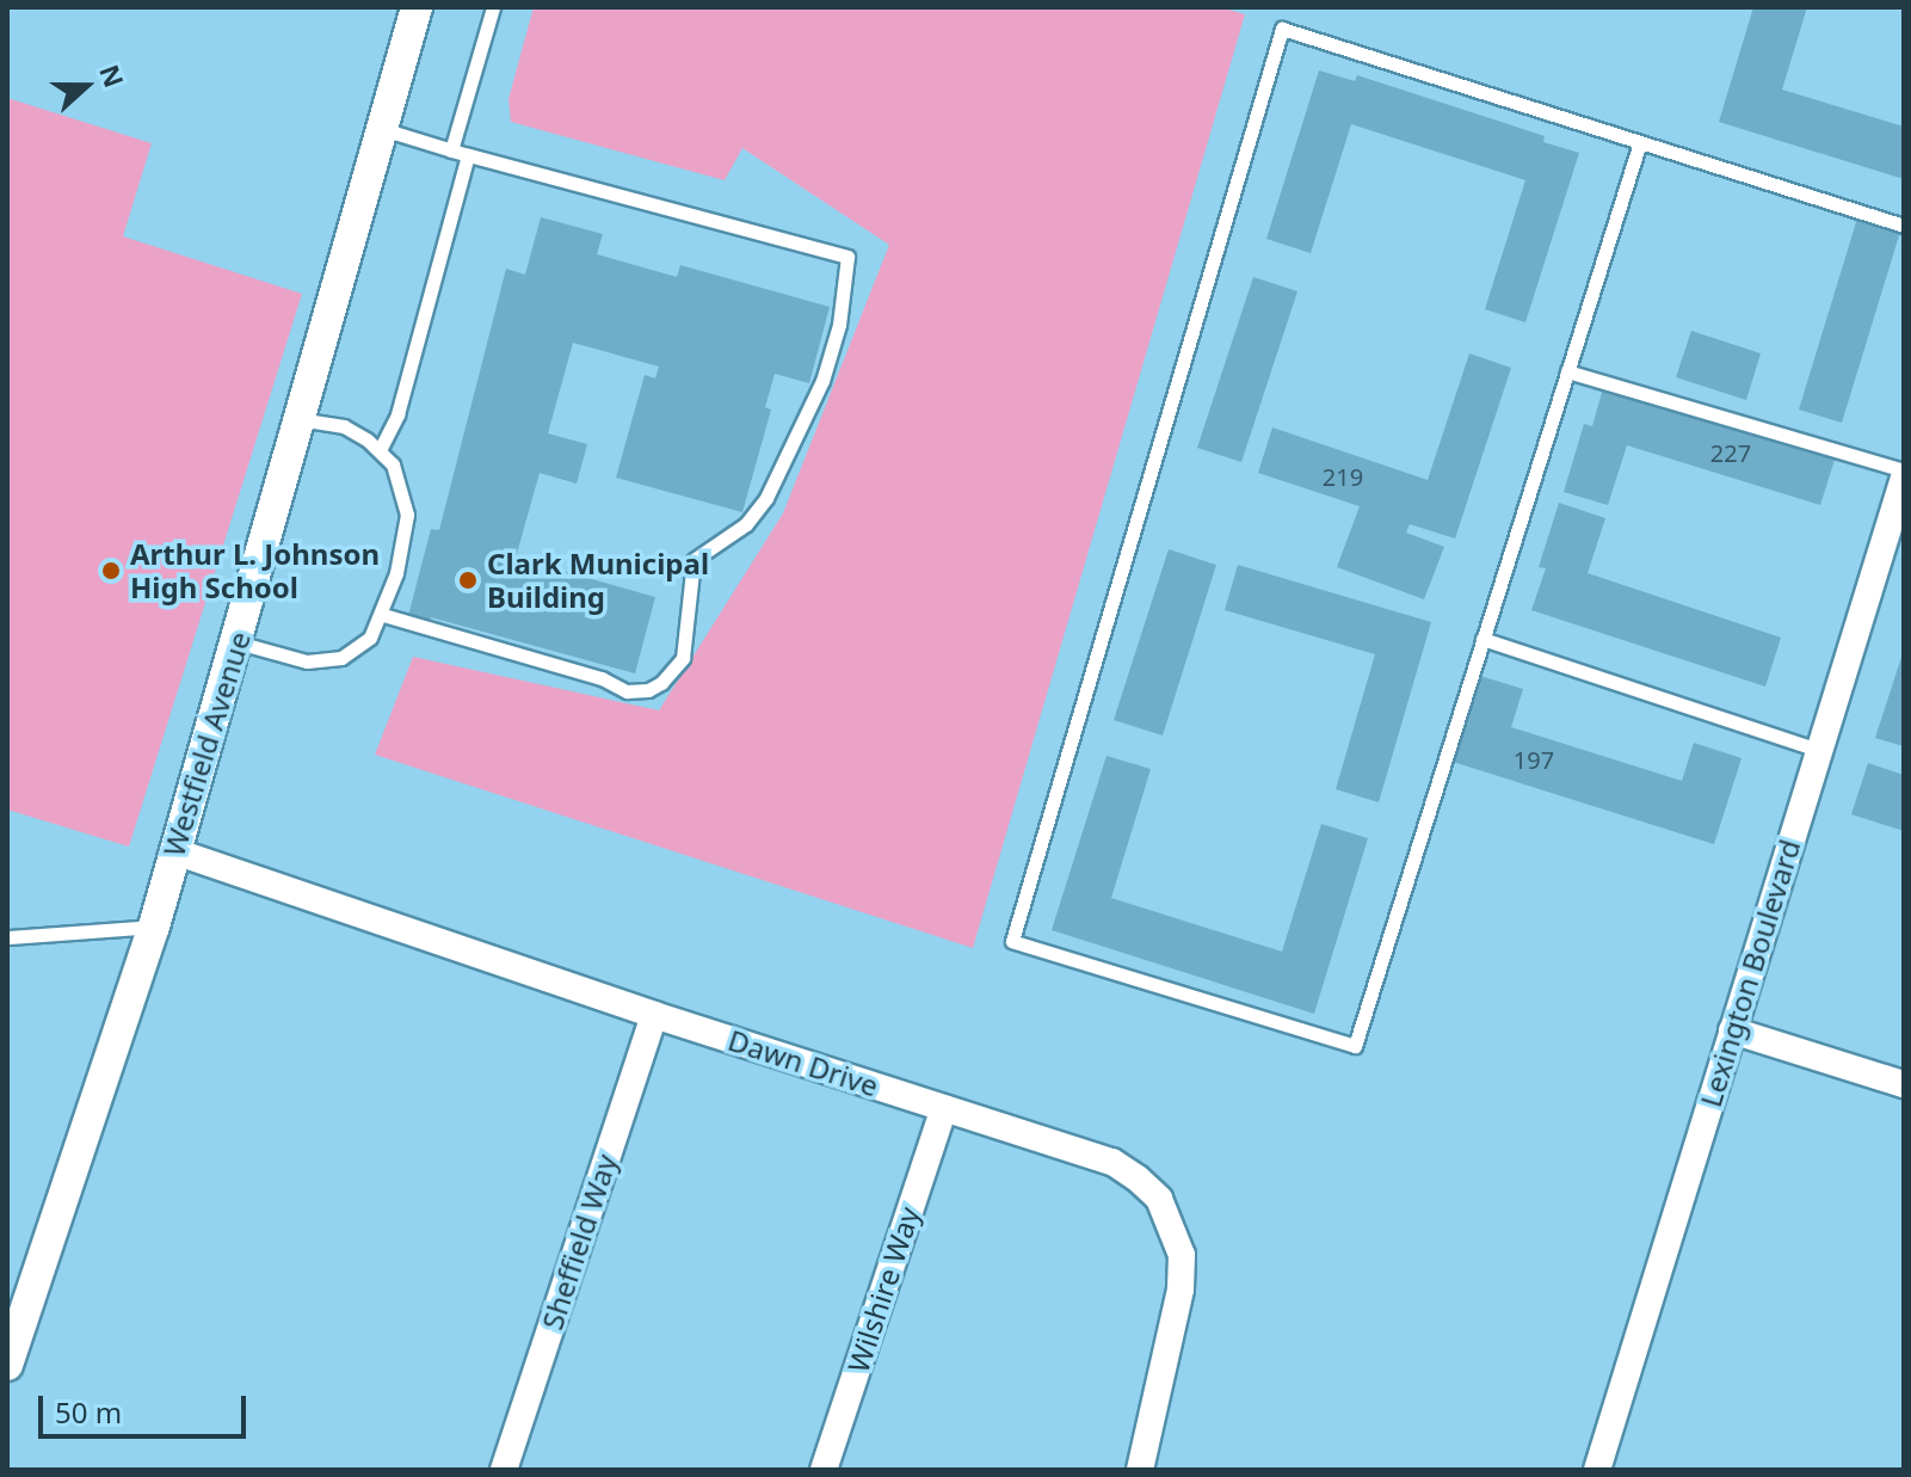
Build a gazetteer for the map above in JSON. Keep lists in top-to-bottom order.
{
  "streets": {
    "street": [
      "Westfield Avenue",
      "Lexington Boulevard",
      "Dawn Drive",
      "Sheffield Way",
      "Wilshire Way"
    ]
  },
  "crossings": [
    ["Westfield Avenue", "Dawn Drive"],
    ["Dawn Drive", "Sheffield Way"],
    ["Dawn Drive", "Wilshire Way"]
  ],
  "places": ["Arthur L. Johnson High School", "Clark Municipal Building"],
  "house_numbers": ["227", "219", "197"],
  "scale_bar": "50 m",
  "north": "right"
}
